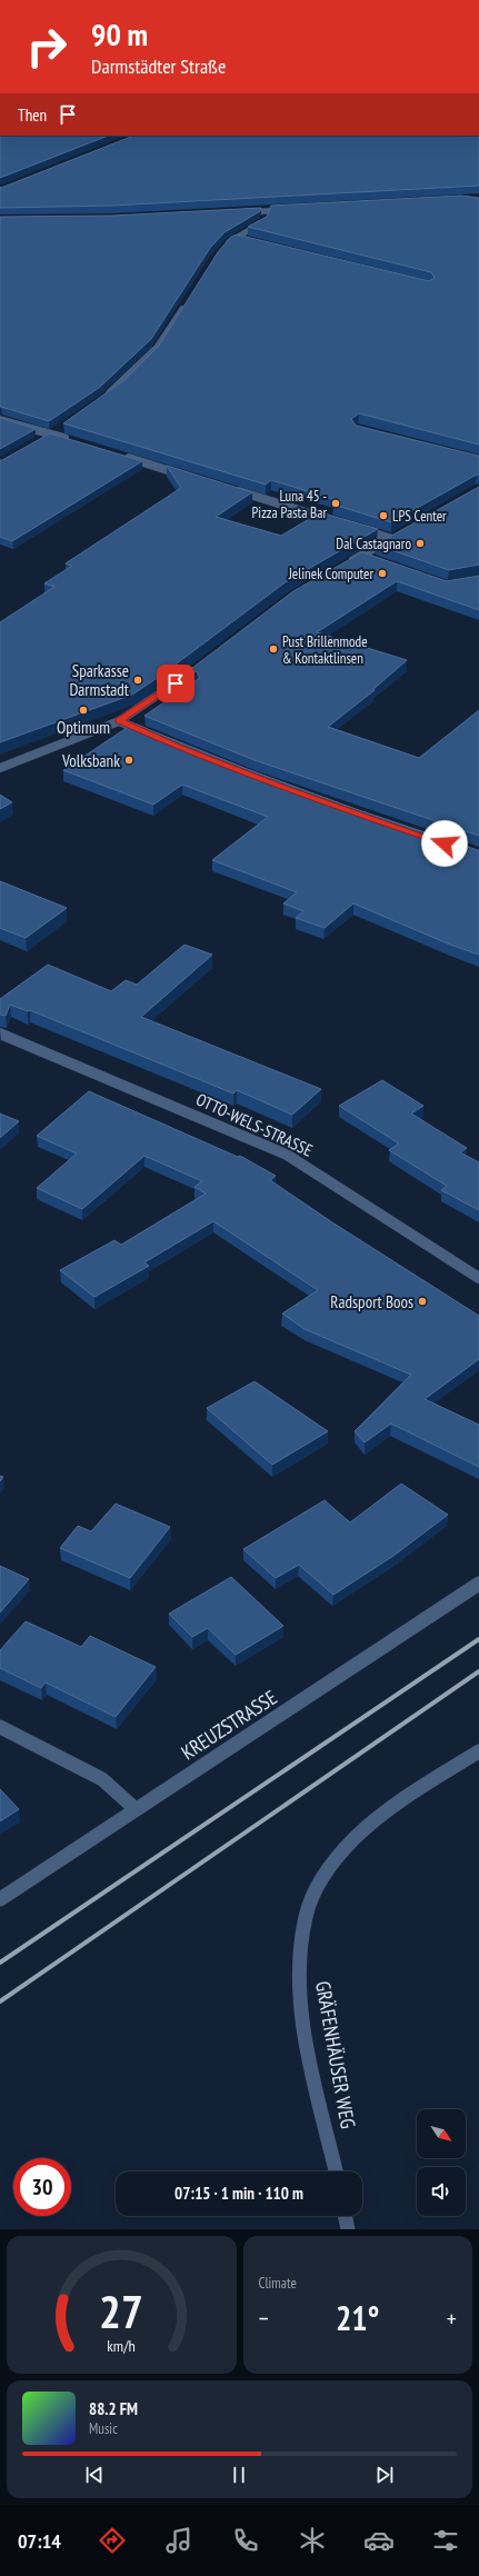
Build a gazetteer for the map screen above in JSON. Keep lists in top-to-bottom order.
{
  "streets": {
    "street": ["OTTO-WELS-STRASSE", "KREUZSTRASSE", "GRÄFENHÄUSER WEG"]
  },
  "places": [
    "Luna 45 - Pizza Pasta Bar",
    "LPS Center",
    "Dal Castagnaro",
    "Jelinek Computer",
    "Pust Brillenmode & Kontaktlinsen",
    "Sparkasse Darmstadt",
    "Optimum",
    "Volksbank",
    "Radsport Boos"
  ],
  "north": "bottom right",
  "page": {
    "turn": ["90 m", "Darmstädter Straße"],
    "then": "Then",
    "limit": "30",
    "trip": "07:15 · 1 min · 110 m",
    "tile": "Climate",
    "heat": ["−", "21°", "+"],
    "song": ["88.2 FM", "Music"],
    "tabs": "07:14",
    "gauge": ["27", "km/h"]
  }
}
